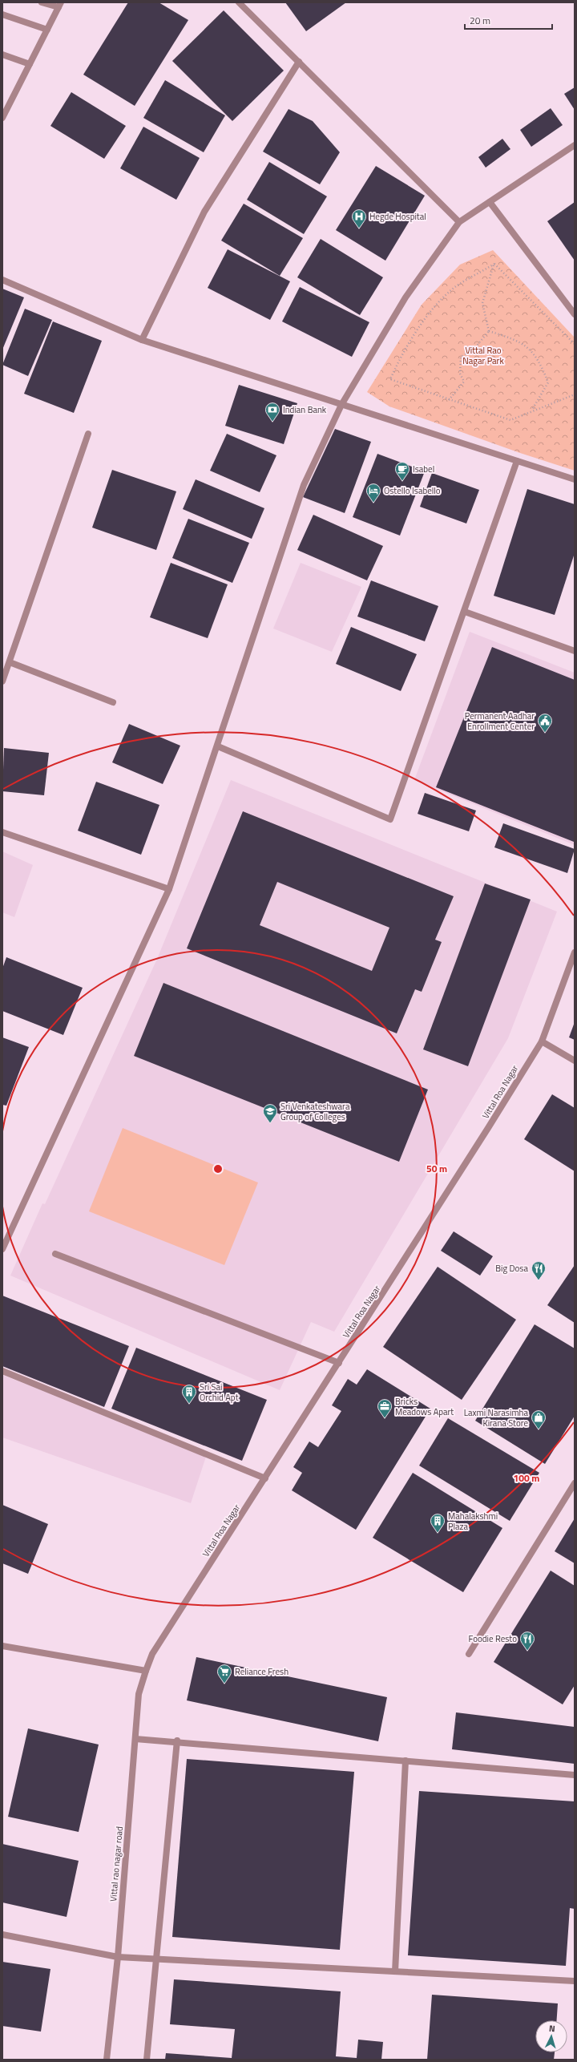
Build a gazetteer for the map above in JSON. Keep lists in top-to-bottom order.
{
  "streets": {
    "street": ["Vittal Roa Nagar", "Vittal rao nagar road"]
  },
  "crossings": [
    ["Vittal Roa Nagar", "Vittal rao nagar road"]
  ],
  "parks": ["Vittal Rao Nagar Park"],
  "places": {
    "hospital": ["Hegde Hospital"],
    "bank": ["Indian Bank"],
    "cafe": ["Isabel"],
    "hotel": ["Ostello Isabello"],
    "public building": ["Permanent Aadhar Enrollment Center"],
    "school or university": ["Sri Venkateshwara Group of Colleges"],
    "restaurant": ["Big Dosa", "Foodie Resto"],
    "building": ["Sri Sai Orchid Apt", "Mahalakshmi Plaza"],
    "office": ["Bricks Meadows Apart"],
    "shop": ["Laxmi Narasimha Kirana Store"],
    "supermarket": ["Reliance Fresh"]
  },
  "scale_bar": "20 m",
  "north": "top",
  "rings": ["50 m", "100 m"]
}
